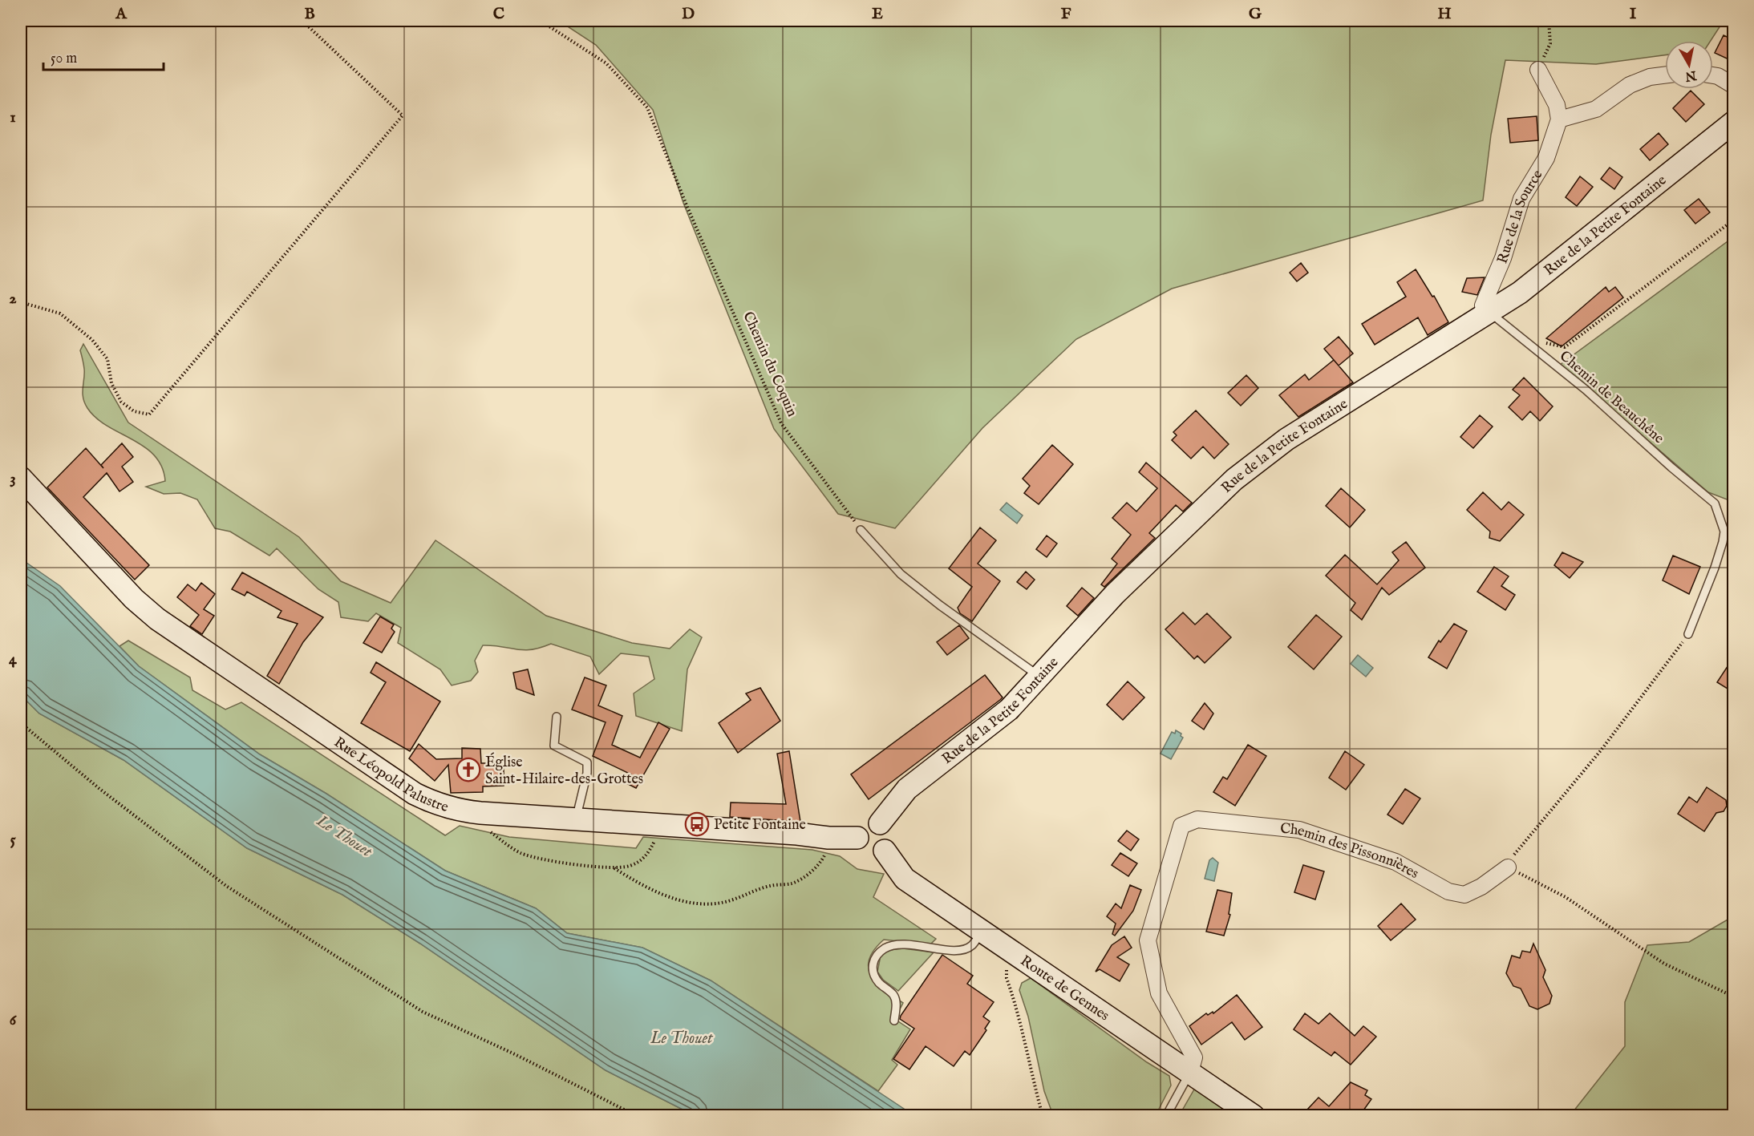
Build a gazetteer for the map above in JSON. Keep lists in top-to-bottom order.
{
  "streets": {
    "main road": ["Rue de la Petite Fontaine", "Rue Léopold Palustre", "Route de Gennes"],
    "street": ["Rue de la Source", "Chemin des Pissonnières"],
    "lane": ["Chemin de Beauchêne"],
    "path": ["Chemin du Coquin"]
  },
  "crossings": [
    ["Rue de la Source", "Rue de la Petite Fontaine"],
    ["Rue de la Source", "Chemin de Beauchêne"],
    ["Rue de la Petite Fontaine", "Chemin de Beauchêne"],
    ["Rue de la Petite Fontaine", "Rue Léopold Palustre"],
    ["Rue de la Petite Fontaine", "Route de Gennes"],
    ["Rue Léopold Palustre", "Route de Gennes"],
    ["Chemin des Pissonnières", "Route de Gennes"]
  ],
  "water": ["Le Thouet"],
  "places": {
    "church": ["Église Saint-Hilaire-des-Grottes"],
    "bus stop": ["Petite Fontaine"]
  },
  "scale_bar": "50 m",
  "north": "bottom",
  "grid": {
    "columns": [
      "A",
      "B",
      "C",
      "D",
      "E",
      "F",
      "G",
      "H",
      "I"
    ],
    "rows": [
      "1",
      "2",
      "3",
      "4",
      "5",
      "6"
    ]
  }
}
